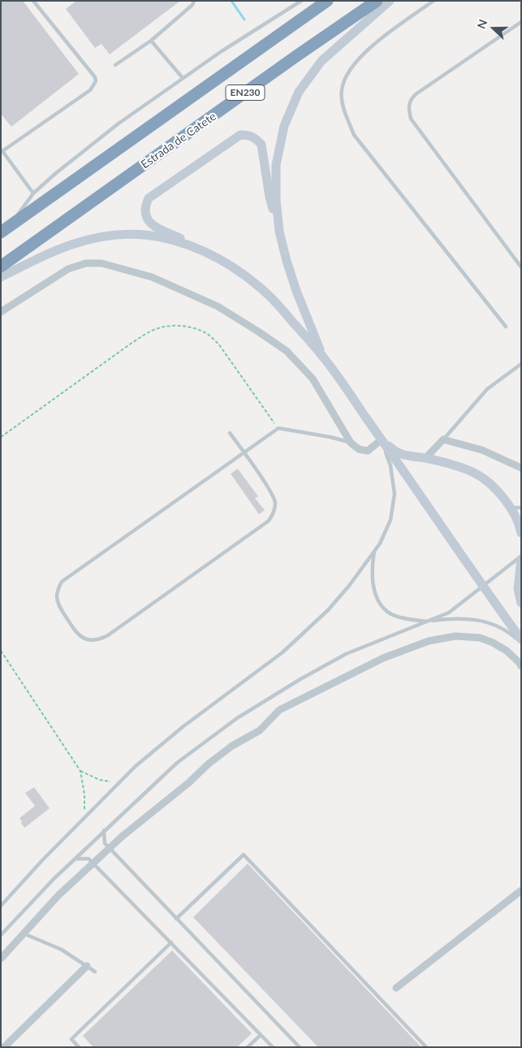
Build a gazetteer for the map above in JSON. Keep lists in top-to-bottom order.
{
  "streets": {
    "highway": ["EN230", "Estrada de Catete"]
  },
  "north": "left"
}
